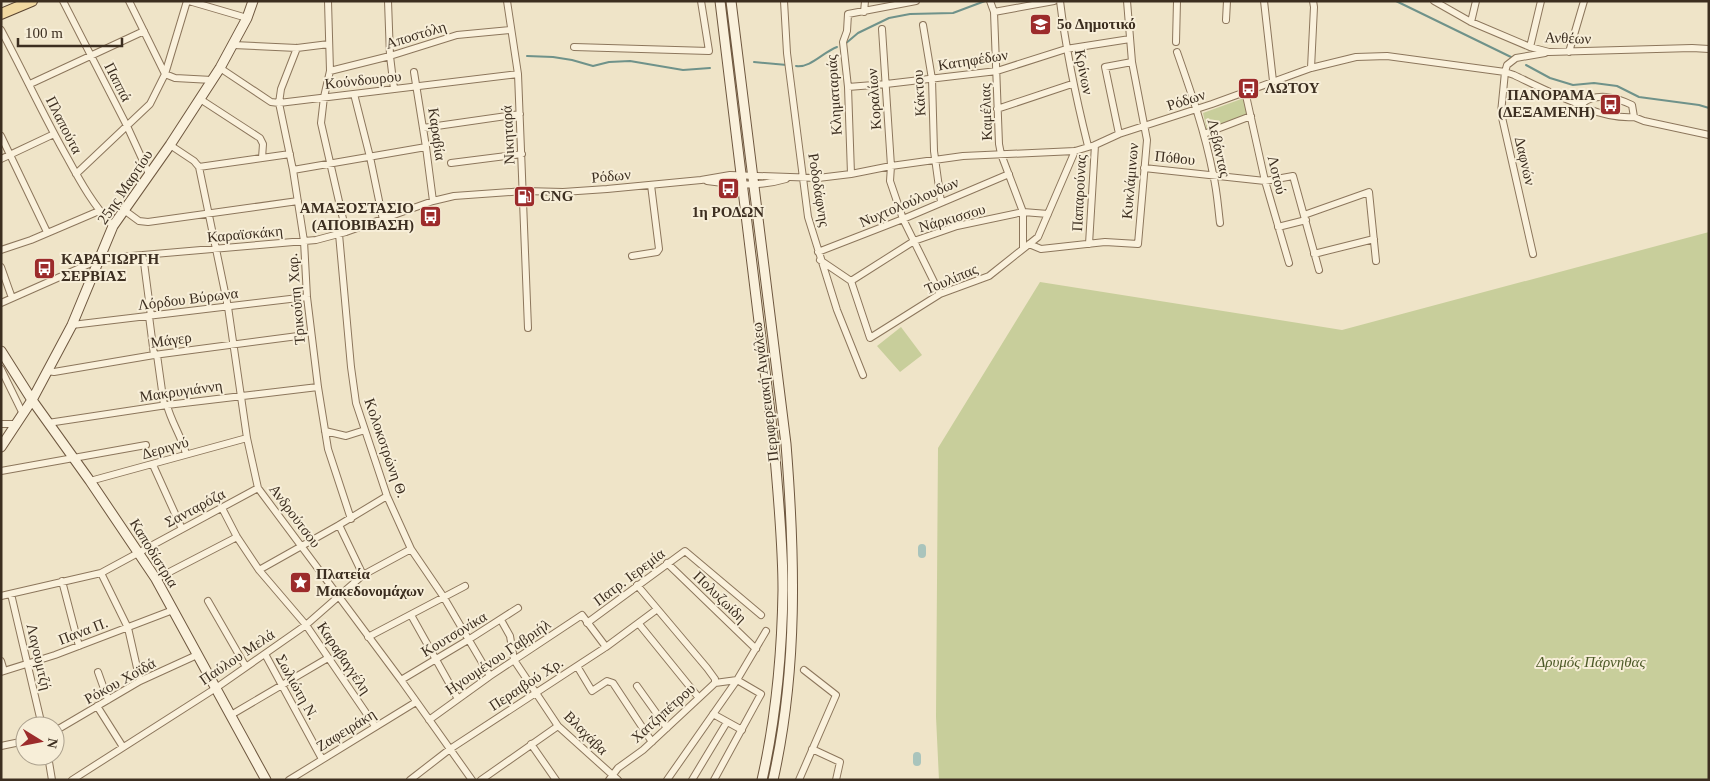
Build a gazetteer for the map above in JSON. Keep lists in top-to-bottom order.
{
  "streets": {
    "main road": ["25ης Μαρτίου", "Περιφερειακή Αιγάλεω", "Καποδίστρια"],
    "street": [
      "Αποστόλη",
      "Ανθέων",
      "Κατηφέδων",
      "Κρίνων",
      "Κούνδουρου",
      "Παππά",
      "Κάκτου",
      "Κληματαριάς",
      "Κοραλίων",
      "Ρόδων",
      "Καμέλιας",
      "Πλαπούτα",
      "Καραβία",
      "Νικηταρά",
      "Λεβάντας",
      "Πόθου",
      "Δαφνών",
      "Λοτού",
      "Κυκλάμινων",
      "Ροδοδάφνης",
      "Παπαρούνας",
      "Νυχτολούλουδων",
      "Νάρκισσου",
      "Καραϊσκάκη",
      "Τουλίπας",
      "Λόρδου Βύρωνα",
      "Τρικούπη Χαρ.",
      "Μάγερ",
      "Μακρυγιάννη",
      "Δεριγνύ",
      "Κολοκοτρώνη Θ.",
      "Σανταρόζα",
      "Ανδρούτσου",
      "Πατρ. Ιερεμία",
      "Πολυζωίδη",
      "Πανα Π.",
      "Κουτσονίκα",
      "Λαγουμτζή",
      "Παύλου Μελά",
      "Ηγουμένου Γαβριήλ",
      "Καραβαγγέλη",
      "Ρόκου Χοϊδά",
      "Περαιβού Χρ.",
      "Σωλιώτη Ν.",
      "Χατζηπέτρου",
      "Ζαφειράκη",
      "Βλαχάβα"
    ]
  },
  "crossings": [
    ["Αποστόλη", "Νικηταρά"],
    ["Κατηφέδων", "Κρίνων"],
    ["Κατηφέδων", "Κάκτου"],
    ["Κατηφέδων", "Κληματαριάς"],
    ["Κατηφέδων", "Κοραλίων"],
    ["Κατηφέδων", "Καμέλιας"],
    ["Κατηφέδων", "Κυκλάμινων"],
    ["Κρίνων", "Ρόδων"],
    ["Κρίνων", "Παπαρούνας"],
    ["Κούνδουρου", "Καραβία"],
    ["Κούνδουρου", "Νικηταρά"],
    ["Κούνδουρου", "Τρικούπη Χαρ."],
    ["Παππά", "25ης Μαρτίου"],
    ["Κάκτου", "Ρόδων"],
    ["Κάκτου", "Νυχτολούλουδων"],
    ["Κληματαριάς", "Ρόδων"],
    ["Κοραλίων", "Ρόδων"],
    ["Κοραλίων", "Νυχτολούλουδων"],
    ["Κοραλίων", "Νάρκισσου"],
    ["Κοραλίων", "Τουλίπας"],
    ["Ρόδων", "Καμέλιας"],
    ["Ρόδων", "Νικηταρά"],
    ["Ρόδων", "Λεβάντας"],
    ["Ρόδων", "Δαφνών"],
    ["Ρόδων", "Λοτού"],
    ["Ρόδων", "Κυκλάμινων"],
    ["Ρόδων", "Ροδοδάφνης"],
    ["Ρόδων", "Παπαρούνας"],
    ["Ρόδων", "Καραϊσκάκη"],
    ["Ρόδων", "Περιφερειακή Αιγάλεω"],
    ["Καμέλιας", "Νυχτολούλουδων"],
    ["Καμέλιας", "Νάρκισσου"],
    ["Καμέλιας", "Τουλίπας"],
    ["Πλαπούτα", "25ης Μαρτίου"],
    ["Καραβία", "Καραϊσκάκη"],
    ["Νικηταρά", "Καραϊσκάκη"],
    ["Λεβάντας", "Πόθου"],
    ["Πόθου", "Λοτού"],
    ["Πόθου", "Κυκλάμινων"],
    ["Κυκλάμινων", "Παπαρούνας"],
    ["25ης Μαρτίου", "Καραϊσκάκη"],
    ["25ης Μαρτίου", "Λόρδου Βύρωνα"],
    ["25ης Μαρτίου", "Μάγερ"],
    ["25ης Μαρτίου", "Καποδίστρια"],
    ["Ροδοδάφνης", "Νυχτολούλουδων"],
    ["Νάρκισσου", "Τουλίπας"],
    ["Καραϊσκάκη", "Τρικούπη Χαρ."],
    ["Καραϊσκάκη", "Κολοκοτρώνη Θ."],
    ["Καραϊσκάκη", "Ανδρούτσου"],
    ["Λόρδου Βύρωνα", "Τρικούπη Χαρ."],
    ["Λόρδου Βύρωνα", "Ανδρούτσου"],
    ["Τρικούπη Χαρ.", "Μακρυγιάννη"],
    ["Μάγερ", "Ανδρούτσου"],
    ["Μακρυγιάννη", "Ανδρούτσου"],
    ["Μακρυγιάννη", "Καποδίστρια"],
    ["Δεριγνύ", "Ανδρούτσου"],
    ["Δεριγνύ", "Καποδίστρια"],
    ["Κολοκοτρώνη Θ.", "Κουτσονίκα"],
    ["Κολοκοτρώνη Θ.", "Παύλου Μελά"],
    ["Κολοκοτρώνη Θ.", "Ηγουμένου Γαβριήλ"],
    ["Σανταρόζα", "Ανδρούτσου"],
    ["Σανταρόζα", "Καποδίστρια"],
    ["Σανταρόζα", "Λαγουμτζή"],
    ["Σανταρόζα", "Καραβαγγέλη"],
    ["Ανδρούτσου", "Κουτσονίκα"],
    ["Ανδρούτσου", "Παύλου Μελά"],
    ["Ανδρούτσου", "Ηγουμένου Γαβριήλ"],
    ["Ανδρούτσου", "Περαιβού Χρ."],
    ["Ανδρούτσου", "Ζαφειράκη"],
    ["Καποδίστρια", "Πανα Π."],
    ["Καποδίστρια", "Παύλου Μελά"],
    ["Καποδίστρια", "Ρόκου Χοϊδά"],
    ["Πατρ. Ιερεμία", "Πολυζωίδη"],
    ["Πατρ. Ιερεμία", "Ηγουμένου Γαβριήλ"],
    ["Πανα Π.", "Λαγουμτζή"],
    ["Κουτσονίκα", "Βλαχάβα"],
    ["Παύλου Μελά", "Καραβαγγέλη"],
    ["Παύλου Μελά", "Σωλιώτη Ν."],
    ["Ηγουμένου Γαβριήλ", "Βλαχάβα"],
    ["Καραβαγγέλη", "Ζαφειράκη"],
    ["Περαιβού Χρ.", "Βλαχάβα"],
    ["Σωλιώτη Ν.", "Ζαφειράκη"],
    ["Χατζηπέτρου", "Βλαχάβα"]
  ],
  "parks": ["Δρυμός Πάρνηθας"],
  "places": {
    "school or university": ["5ο Δημοτικό"],
    "bus stop": [
      "ΛΩΤΟΥ",
      "ΠΑΝΟΡΑΜΑ (ΔΕΞΑΜΕΝΗ)",
      "1η ΡΟΔΩΝ",
      "ΑΜΑΞΟΣΤΑΣΙΟ (ΑΠΟΒΙΒΑΣΗ)",
      "ΚΑΡΑΓΙΩΡΓΗ ΣΕΡΒΙΑΣ"
    ],
    "fuel station": ["CNG"],
    "place": ["Πλατεία Μακεδονομάχων"]
  },
  "scale_bar": "100 m",
  "north": "right"
}
